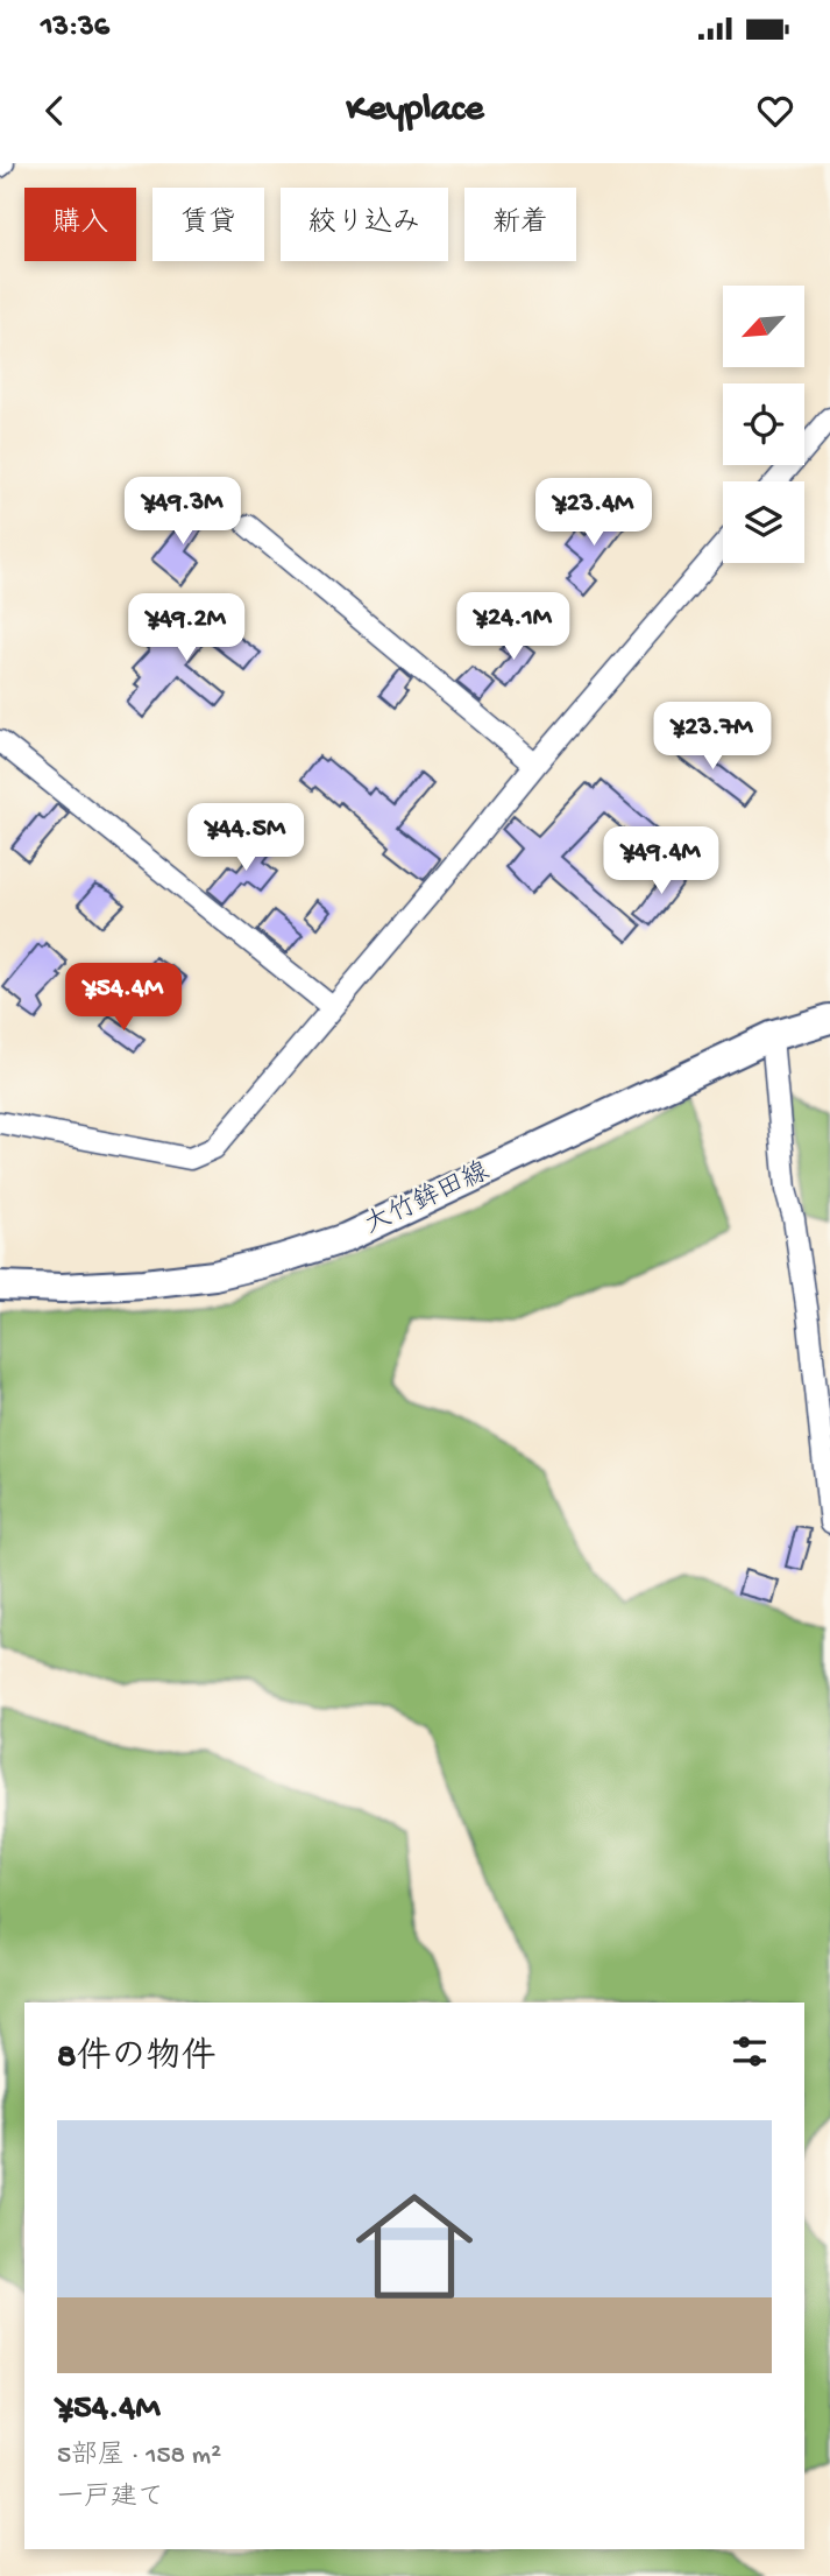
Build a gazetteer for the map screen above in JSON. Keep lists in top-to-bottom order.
{
  "streets": {
    "main road": ["大竹鉾田線"]
  },
  "north": "bottom left",
  "page": {
    "status": "13:36",
    "header": "Keyplace",
    "chip": [
      "購入",
      "賃貸",
      "絞り込み",
      "新着"
    ],
    "price": [
      "¥49.3M",
      "¥23.4M",
      "¥24.1M",
      "¥49.2M",
      "¥23.7M",
      "¥44.5M",
      "¥49.4M",
      "¥54.4M"
    ],
    "heading": "8件の物件",
    "list": [
      {
        "name": "¥54.4M",
        "note": "5部屋 · 158 m² · 一戸建て"
      }
    ]
  }
}
